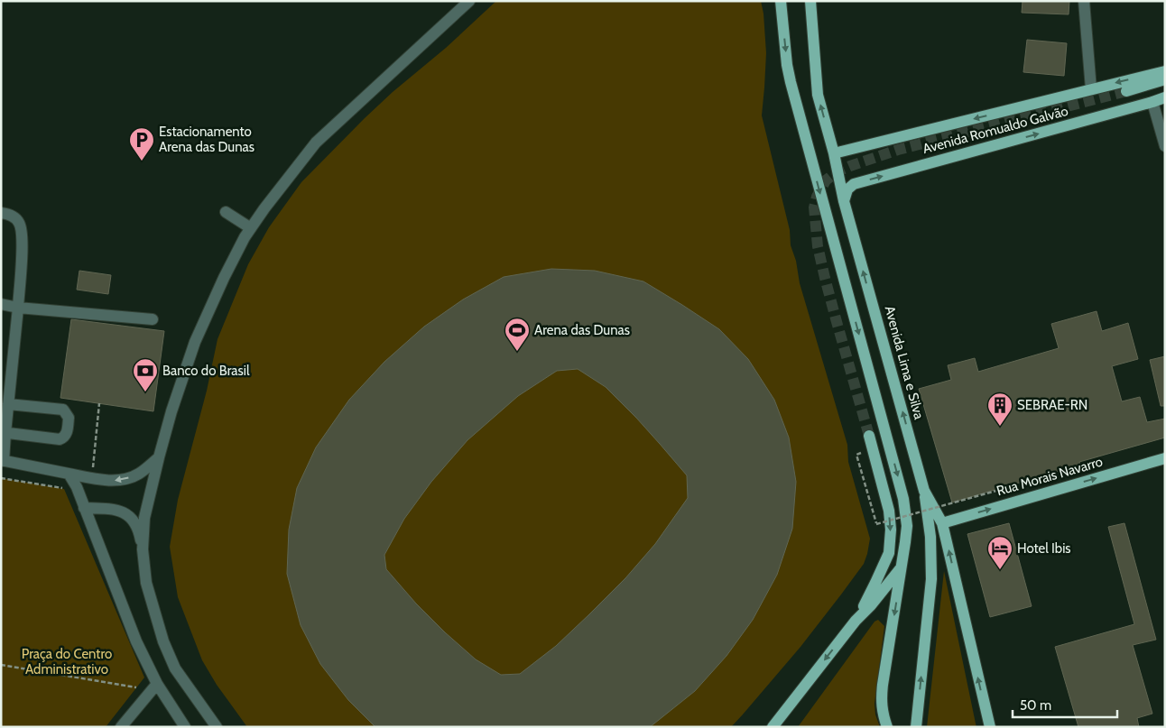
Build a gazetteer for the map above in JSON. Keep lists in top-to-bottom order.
{
  "streets": {
    "main road": ["Avenida Romualdo Galvão", "Avenida Lima e Silva", "Rua Morais Navarro"]
  },
  "crossings": [
    ["Avenida Romualdo Galvão", "Avenida Lima e Silva"],
    ["Avenida Lima e Silva", "Rua Morais Navarro"]
  ],
  "one_way": ["Rua Morais Navarro"],
  "parks": ["Praça do Centro Administrativo"],
  "places": {
    "parking": ["Estacionamento Arena das Dunas"],
    "sports": ["Arena das Dunas"],
    "bank": ["Banco do Brasil"],
    "building": ["SEBRAE-RN"],
    "hotel": ["Hotel Ibis"]
  },
  "scale_bar": "50 m"
}
